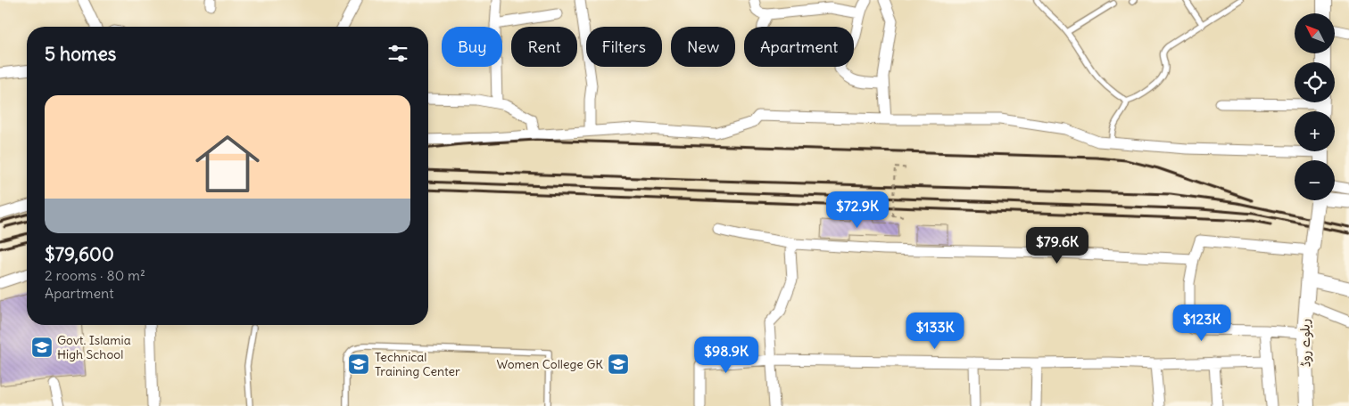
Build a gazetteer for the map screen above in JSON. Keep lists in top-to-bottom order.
{
  "streets": {
    "main road": ["ریلوے روڈ"]
  },
  "places": {
    "school or university": ["Govt. Islamia High School", "Technical Training Center", "Women College GK"]
  },
  "north": "top left",
  "page": {
    "map_buttons": ["+", "−"],
    "chip": [
      "Buy",
      "Rent",
      "Filters",
      "New",
      "Apartment"
    ],
    "heading": "5 homes",
    "list": [
      {
        "name": "$79,600",
        "note": "2 rooms · 80 m² · Apartment"
      }
    ],
    "price": [
      "$72.9K",
      "$79.6K",
      "$123K",
      "$133K",
      "$98.9K"
    ]
  }
}
